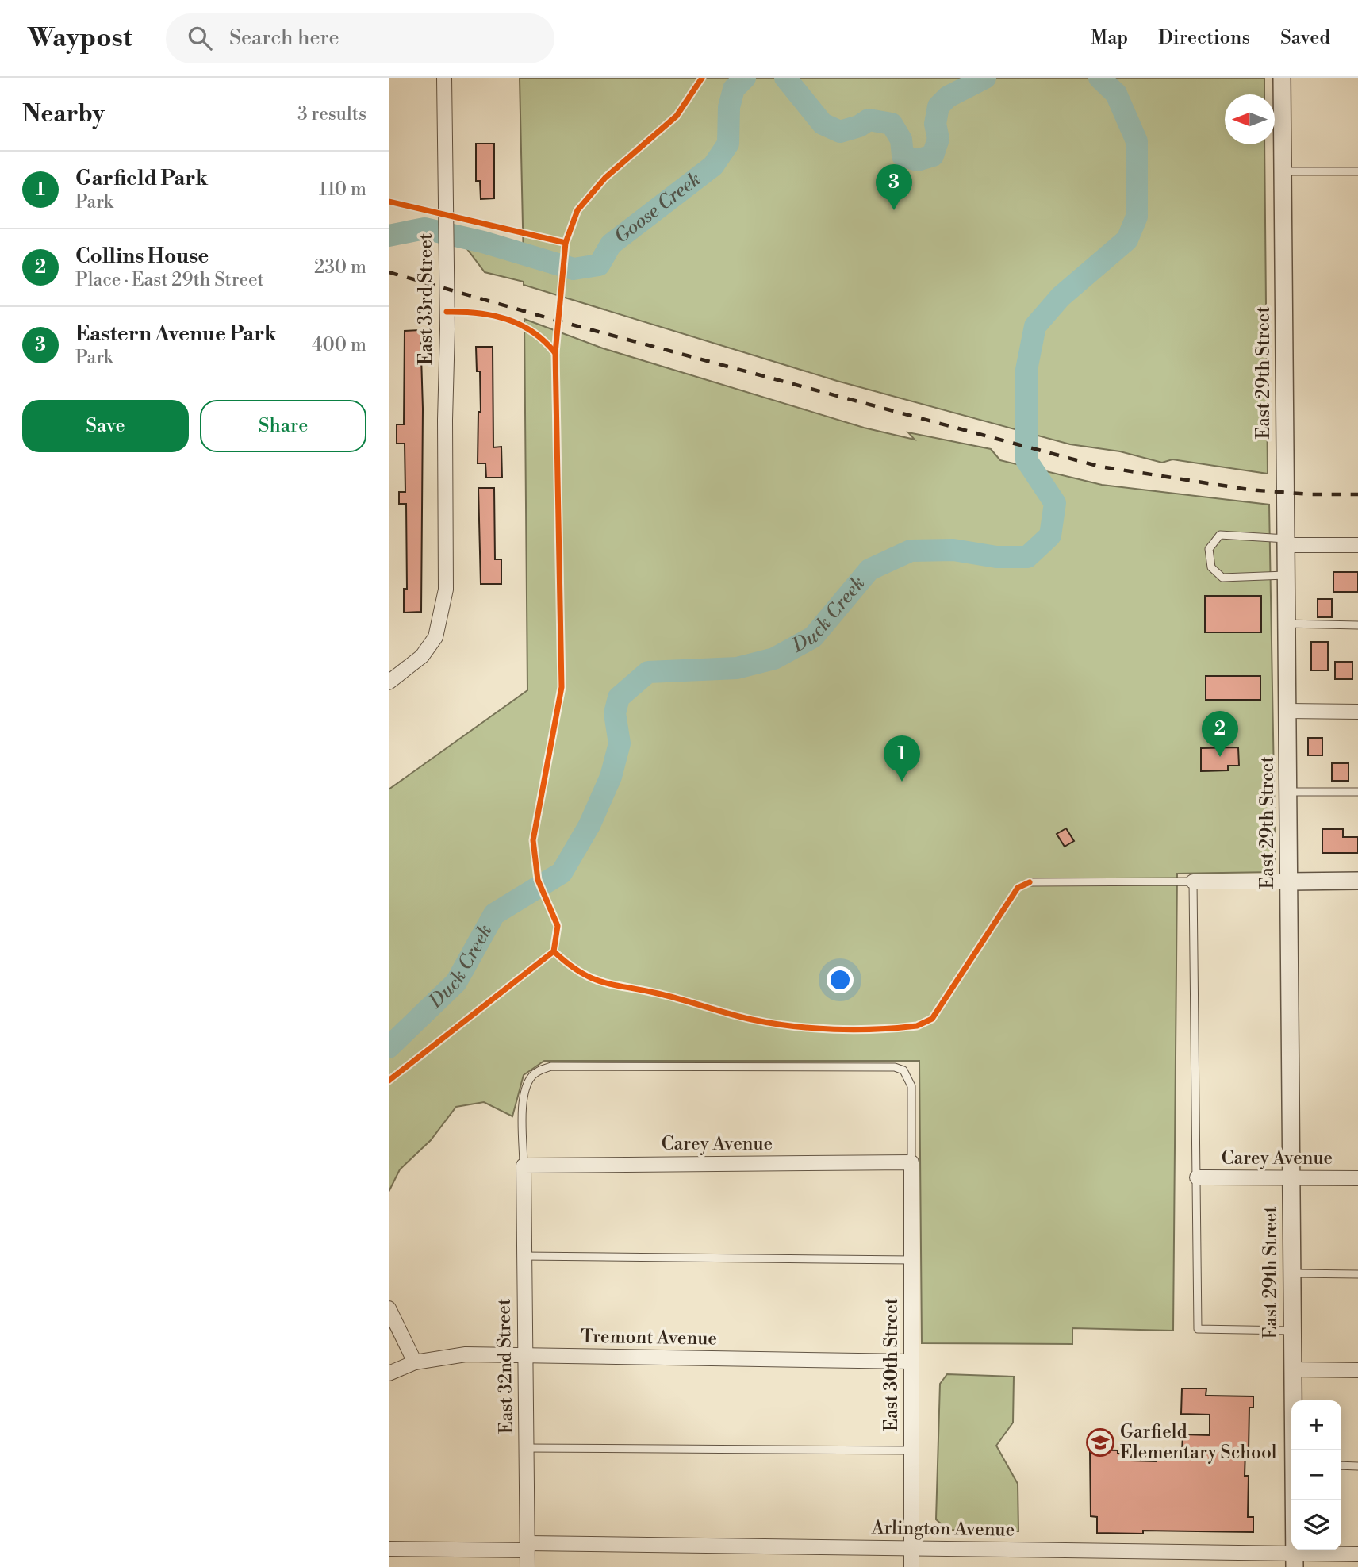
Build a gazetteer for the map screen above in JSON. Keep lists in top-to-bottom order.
{
  "streets": {
    "street": [
      "East 33rd Street",
      "East 29th Street",
      "Carey Avenue",
      "Tremont Avenue",
      "East 30th Street",
      "East 32nd Street",
      "Arlington Avenue"
    ]
  },
  "crossings": [
    ["East 29th Street", "Carey Avenue"],
    ["East 29th Street", "Arlington Avenue"],
    ["Carey Avenue", "East 30th Street"],
    ["Carey Avenue", "East 32nd Street"],
    ["Tremont Avenue", "East 30th Street"],
    ["Tremont Avenue", "East 32nd Street"],
    ["East 30th Street", "Arlington Avenue"],
    ["East 32nd Street", "Arlington Avenue"]
  ],
  "water": ["Goose Creek", "Duck Creek"],
  "places": {
    "school or university": ["Garfield Elementary School"]
  },
  "north": "left",
  "page": {
    "header": "Waypost",
    "search": "Search here",
    "nav": ["Map", "Directions", "Saved"],
    "heading": ["Nearby", "3 results"],
    "list": [
      {
        "mark": "1",
        "name": "Garfield Park",
        "note": "Park",
        "value": "110 m"
      },
      {
        "mark": "2",
        "name": "Collins House",
        "note": "Place · East 29th Street",
        "value": "230 m"
      },
      {
        "mark": "3",
        "name": "Eastern Avenue Park",
        "note": "Park",
        "value": "400 m"
      }
    ],
    "pins": ["3", "2", "1"],
    "buttons": ["Save", "Share"],
    "map_buttons": ["+", "−"]
  }
}
